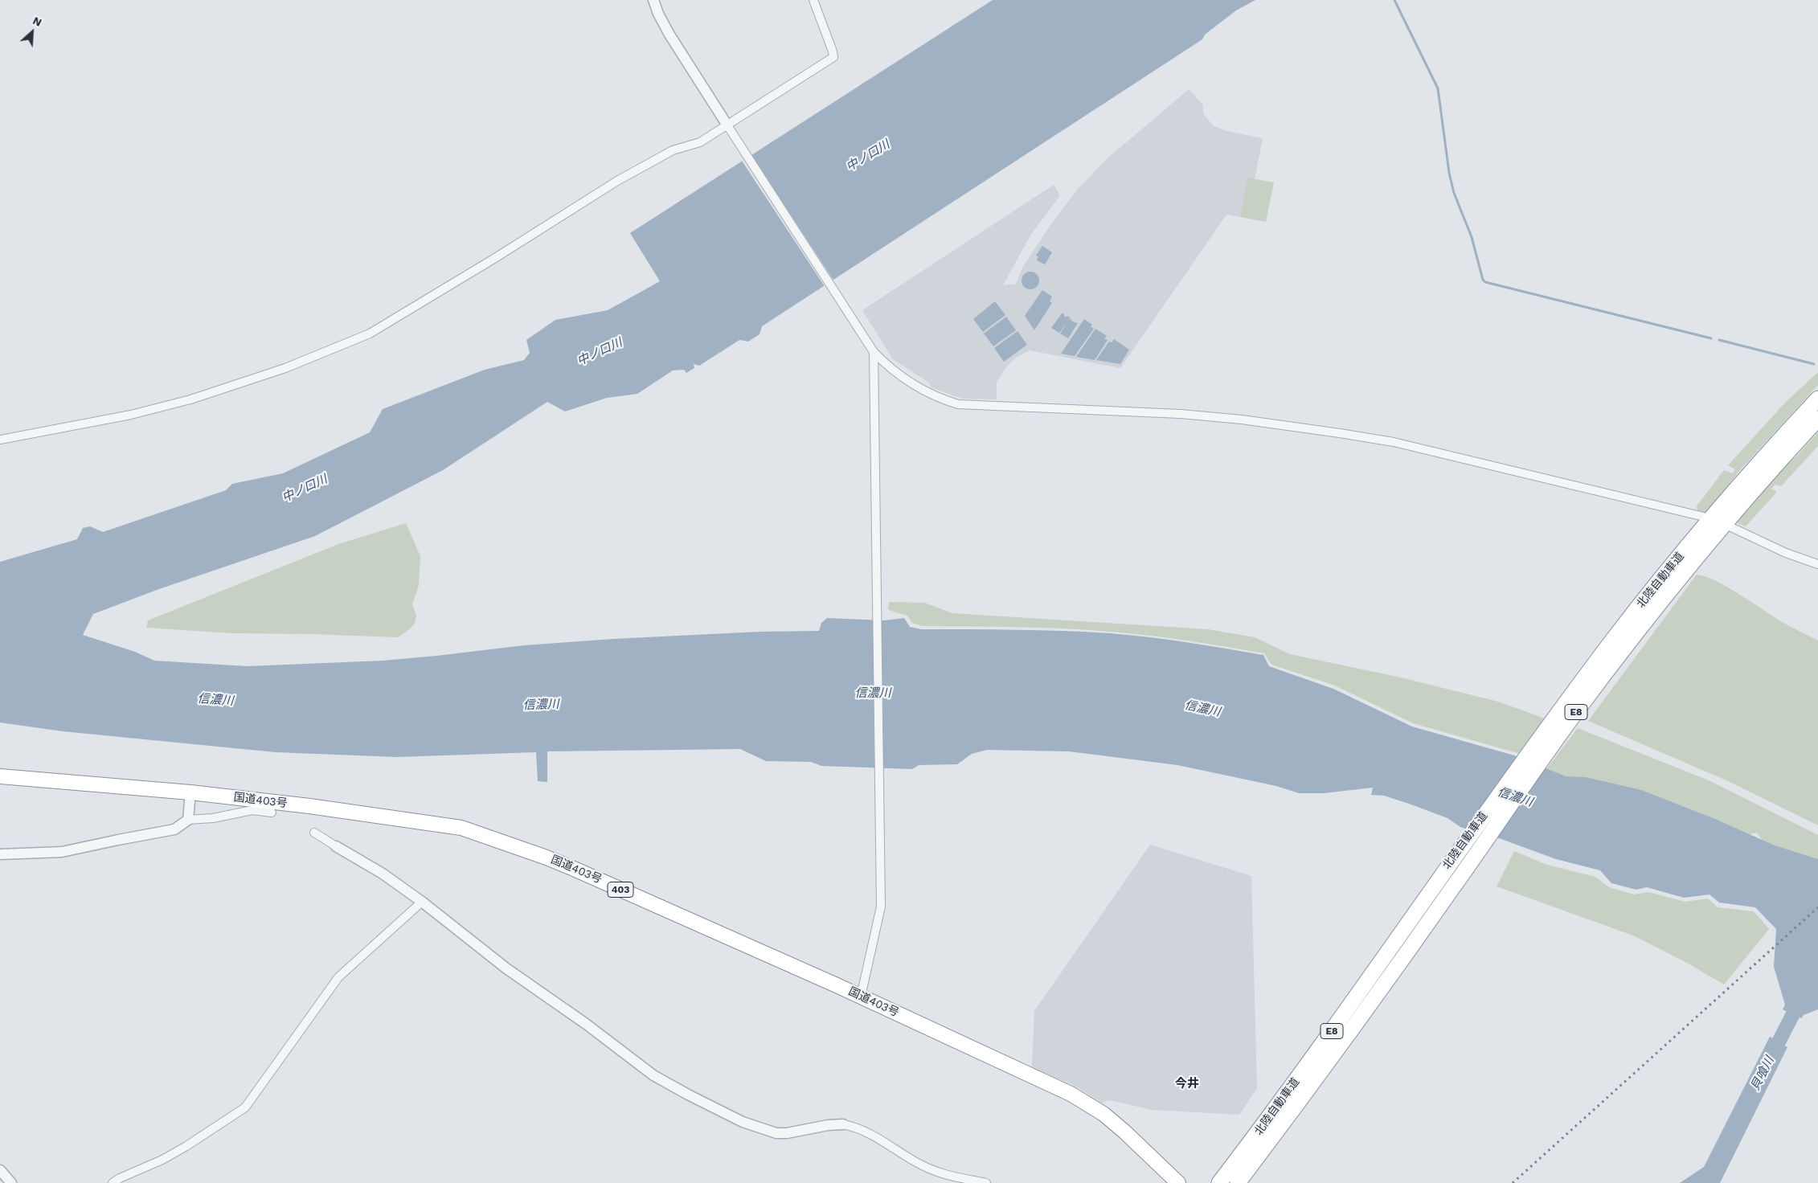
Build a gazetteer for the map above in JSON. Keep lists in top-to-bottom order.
{
  "streets": {
    "highway": [
      "北陸自動車道",
      "E8",
      "国道403号",
      "403"
    ]
  },
  "districts": ["今井"],
  "water": ["中ノ口川", "信濃川", "貝喰川"],
  "north": "top right"
}
